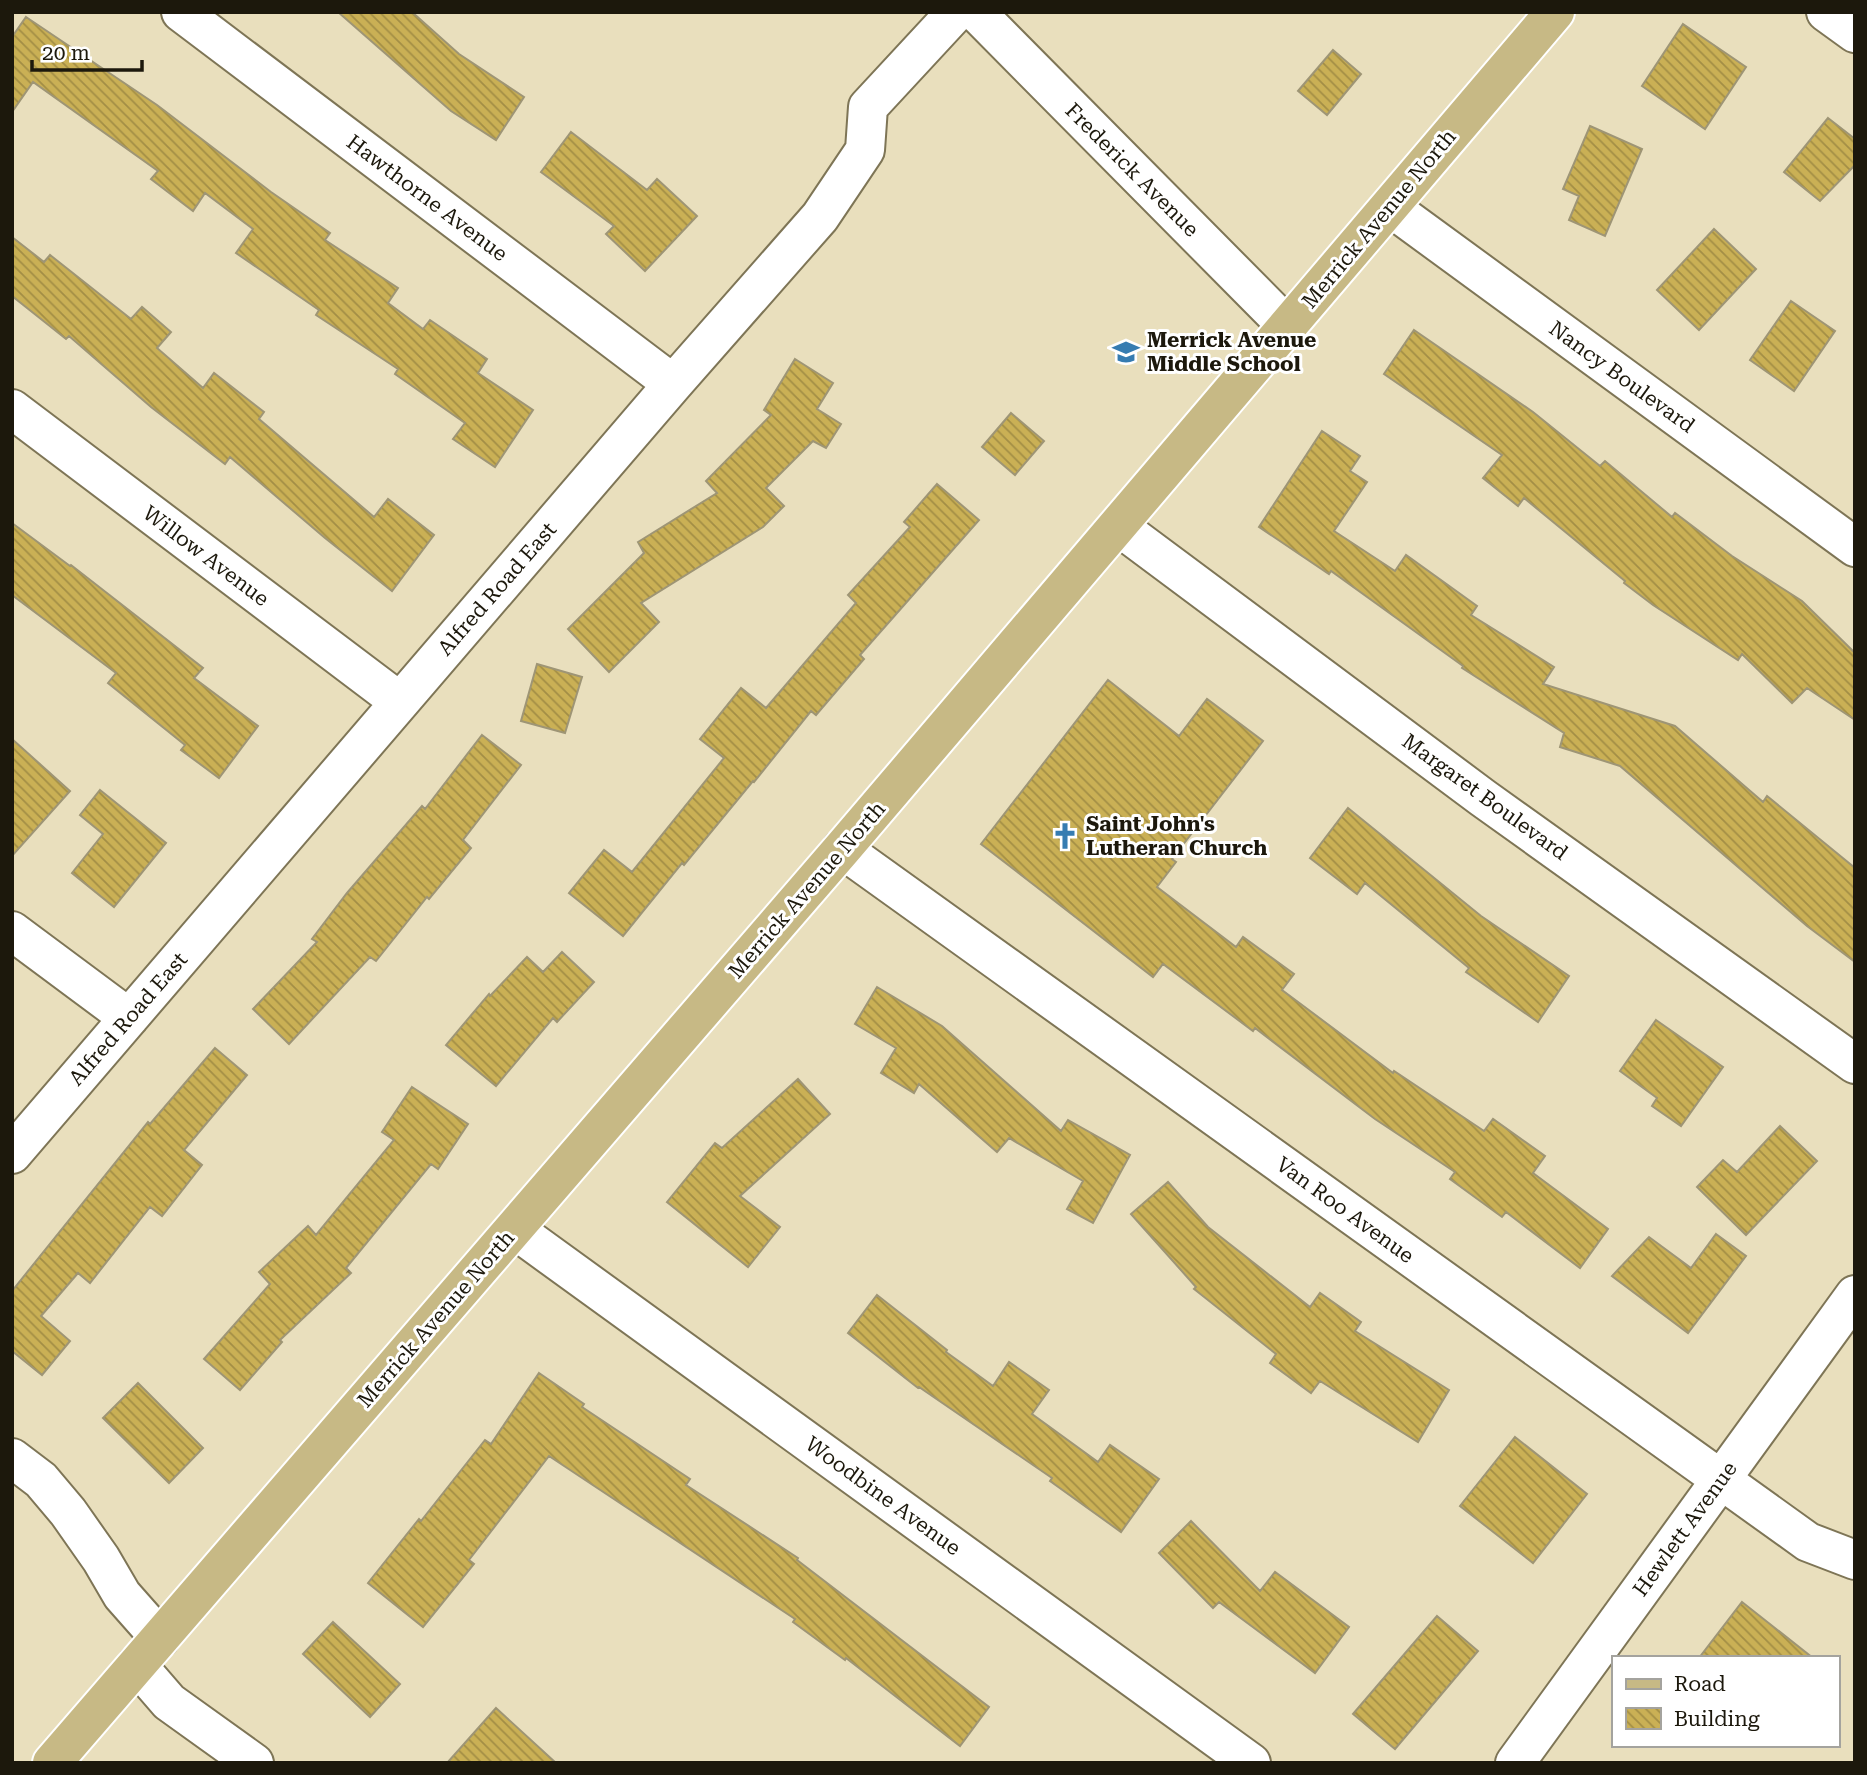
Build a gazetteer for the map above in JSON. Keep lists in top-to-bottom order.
{
  "streets": {
    "main road": ["Merrick Avenue North"],
    "street": [
      "Frederick Avenue",
      "Hawthorne Avenue",
      "Nancy Boulevard",
      "Willow Avenue",
      "Alfred Road East",
      "Margaret Boulevard",
      "Van Roo Avenue",
      "Woodbine Avenue",
      "Hewlett Avenue"
    ]
  },
  "crossings": [
    ["Frederick Avenue", "Merrick Avenue North"],
    ["Hawthorne Avenue", "Alfred Road East"],
    ["Merrick Avenue North", "Nancy Boulevard"],
    ["Merrick Avenue North", "Margaret Boulevard"],
    ["Merrick Avenue North", "Van Roo Avenue"],
    ["Merrick Avenue North", "Woodbine Avenue"],
    ["Willow Avenue", "Alfred Road East"],
    ["Van Roo Avenue", "Hewlett Avenue"]
  ],
  "places": {
    "school or university": ["Merrick Avenue Middle School"],
    "church": ["Saint John's Lutheran Church"]
  },
  "legend": ["Road", "Building"],
  "scale_bar": "20 m"
}
